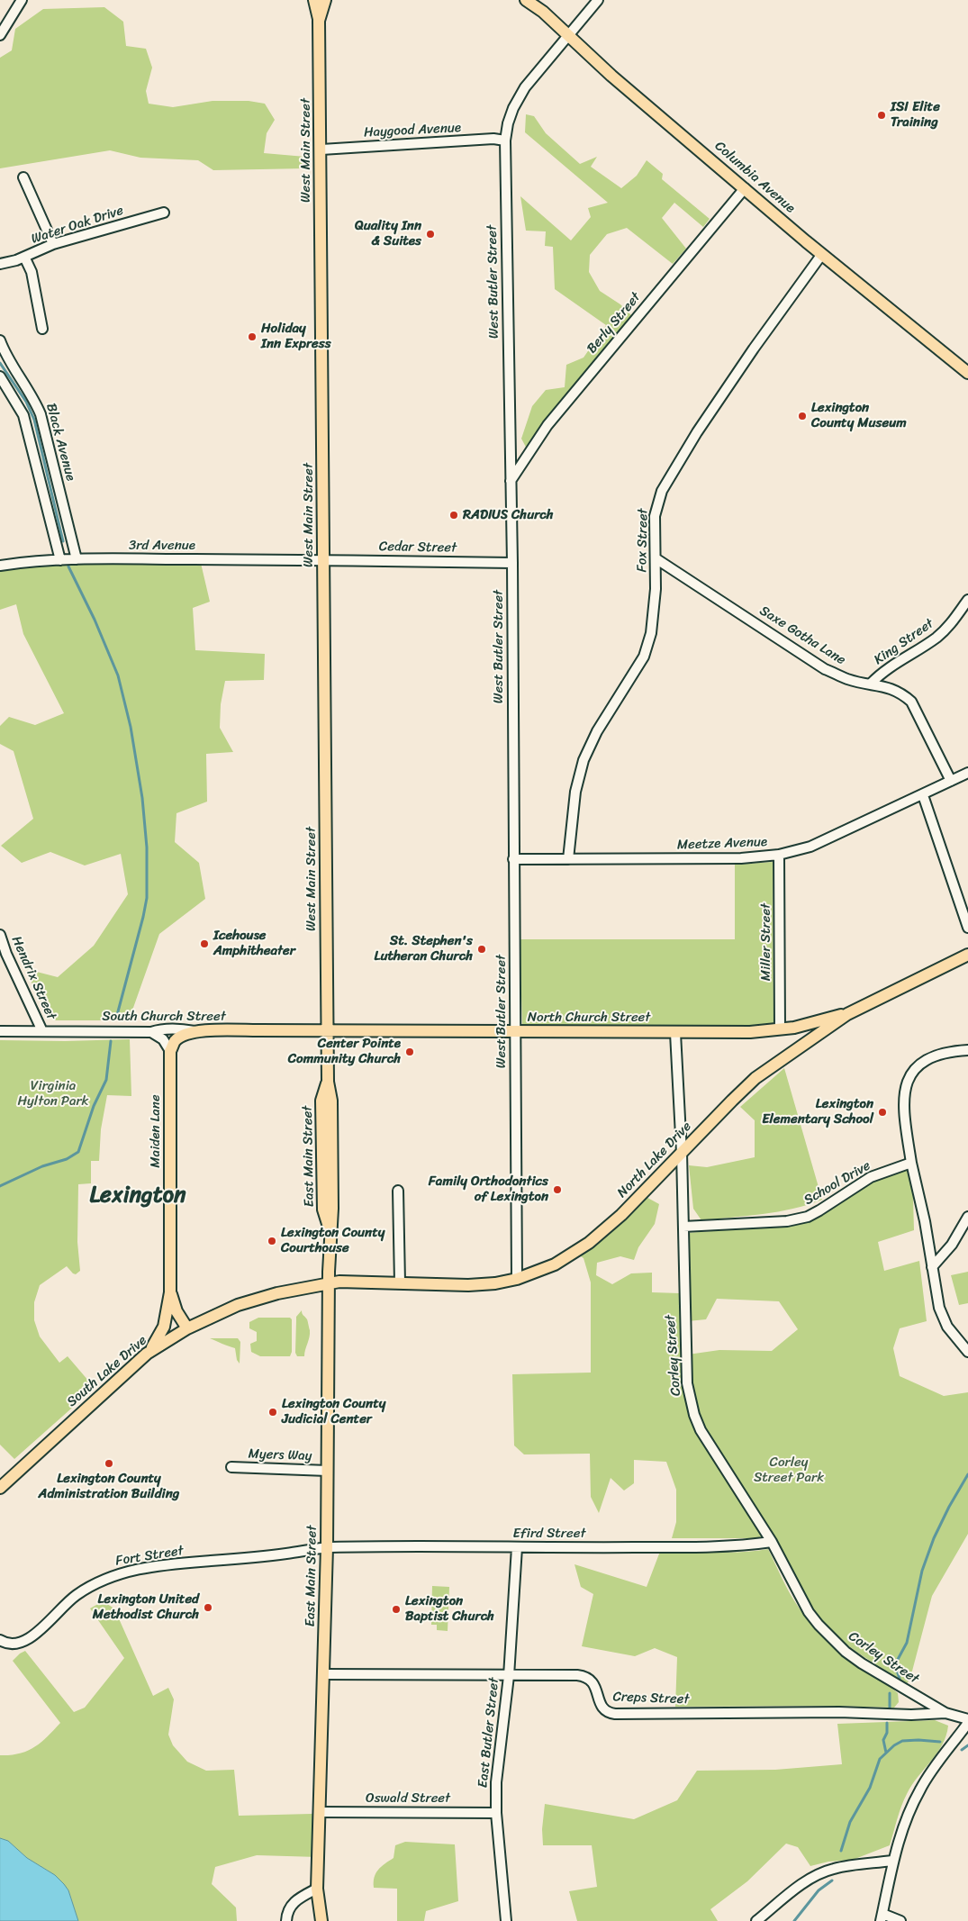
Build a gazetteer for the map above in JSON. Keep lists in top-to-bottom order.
{
  "streets": {
    "main road": [
      "West Main Street",
      "Columbia Avenue",
      "South Church Street",
      "North Church Street",
      "Maiden Lane",
      "East Main Street",
      "North Lake Drive",
      "South Lake Drive"
    ],
    "street": [
      "Haygood Avenue",
      "Water Oak Drive",
      "West Butler Street",
      "Berly Street",
      "Black Avenue",
      "Fox Street",
      "3rd Avenue",
      "Cedar Street",
      "Saxe Gotha Lane",
      "King Street",
      "Meetze Avenue",
      "Miller Street",
      "Hendrix Street",
      "School Drive",
      "Corley Street",
      "Myers Way",
      "Efird Street",
      "Fort Street",
      "Creps Street",
      "East Butler Street",
      "Oswald Street"
    ]
  },
  "crossings": [
    ["Haygood Avenue", "West Main Street"],
    ["Haygood Avenue", "West Butler Street"],
    ["West Main Street", "3rd Avenue"],
    ["West Main Street", "Cedar Street"],
    ["West Main Street", "South Church Street"],
    ["West Main Street", "North Church Street"],
    ["West Main Street", "East Main Street"],
    ["Columbia Avenue", "West Butler Street"],
    ["Columbia Avenue", "Berly Street"],
    ["Columbia Avenue", "Fox Street"],
    ["West Butler Street", "Berly Street"],
    ["West Butler Street", "Cedar Street"],
    ["West Butler Street", "Meetze Avenue"],
    ["West Butler Street", "North Church Street"],
    ["West Butler Street", "North Lake Drive"],
    ["Black Avenue", "3rd Avenue"],
    ["Fox Street", "Saxe Gotha Lane"],
    ["Fox Street", "Meetze Avenue"],
    ["3rd Avenue", "Cedar Street"],
    ["Saxe Gotha Lane", "King Street"],
    ["Saxe Gotha Lane", "Meetze Avenue"],
    ["Meetze Avenue", "Miller Street"],
    ["Miller Street", "North Church Street"],
    ["Hendrix Street", "South Church Street"],
    ["South Church Street", "North Church Street"],
    ["South Church Street", "East Main Street"],
    ["North Church Street", "East Main Street"],
    ["North Church Street", "North Lake Drive"],
    ["North Church Street", "Corley Street"],
    ["Maiden Lane", "South Lake Drive"],
    ["East Main Street", "North Lake Drive"],
    ["East Main Street", "South Lake Drive"],
    ["East Main Street", "Myers Way"],
    ["East Main Street", "Efird Street"],
    ["East Main Street", "Fort Street"],
    ["East Main Street", "Creps Street"],
    ["East Main Street", "Oswald Street"],
    ["North Lake Drive", "Corley Street"],
    ["North Lake Drive", "South Lake Drive"],
    ["School Drive", "Corley Street"],
    ["Corley Street", "Efird Street"],
    ["Corley Street", "Creps Street"],
    ["Efird Street", "Fort Street"],
    ["Efird Street", "East Butler Street"],
    ["Creps Street", "East Butler Street"],
    ["East Butler Street", "Oswald Street"]
  ],
  "districts": ["Lexington"],
  "parks": ["Virginia Hylton Park", "Corley Street Park"],
  "places": [
    "ISI Elite Training",
    "Quality Inn & Suites",
    "Holiday Inn Express",
    "Lexington County Museum",
    "RADIUS Church",
    "Icehouse Amphitheater",
    "St. Stephen's Lutheran Church",
    "Center Pointe Community Church",
    "Lexington Elementary School",
    "Family Orthodontics of Lexington",
    "Lexington County Courthouse",
    "Lexington County Judicial Center",
    "Lexington County Administration Building",
    "Lexington United Methodist Church",
    "Lexington Baptist Church"
  ]
}
